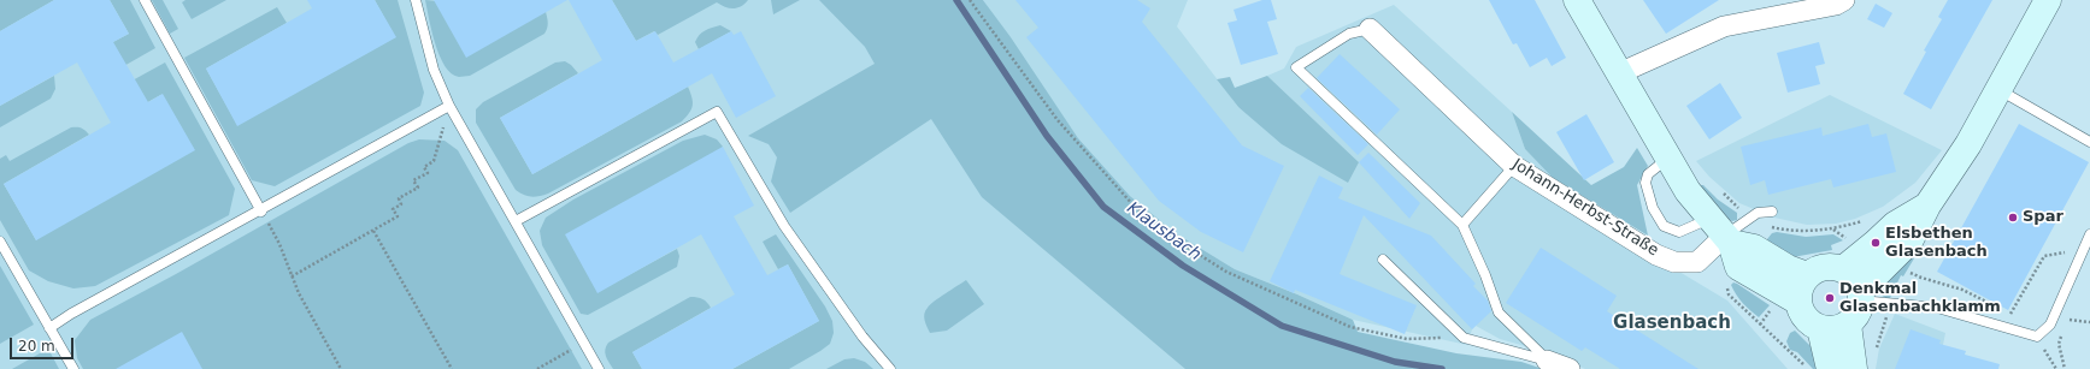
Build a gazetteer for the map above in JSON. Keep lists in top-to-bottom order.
{
  "streets": {
    "street": ["Johann-Herbst-Straße"]
  },
  "districts": ["Glasenbach"],
  "water": ["Klausbach"],
  "places": ["Spar", "Elsbethen Glasenbach", "Denkmal Glasenbachklamm"],
  "scale_bar": "20 m"
}
